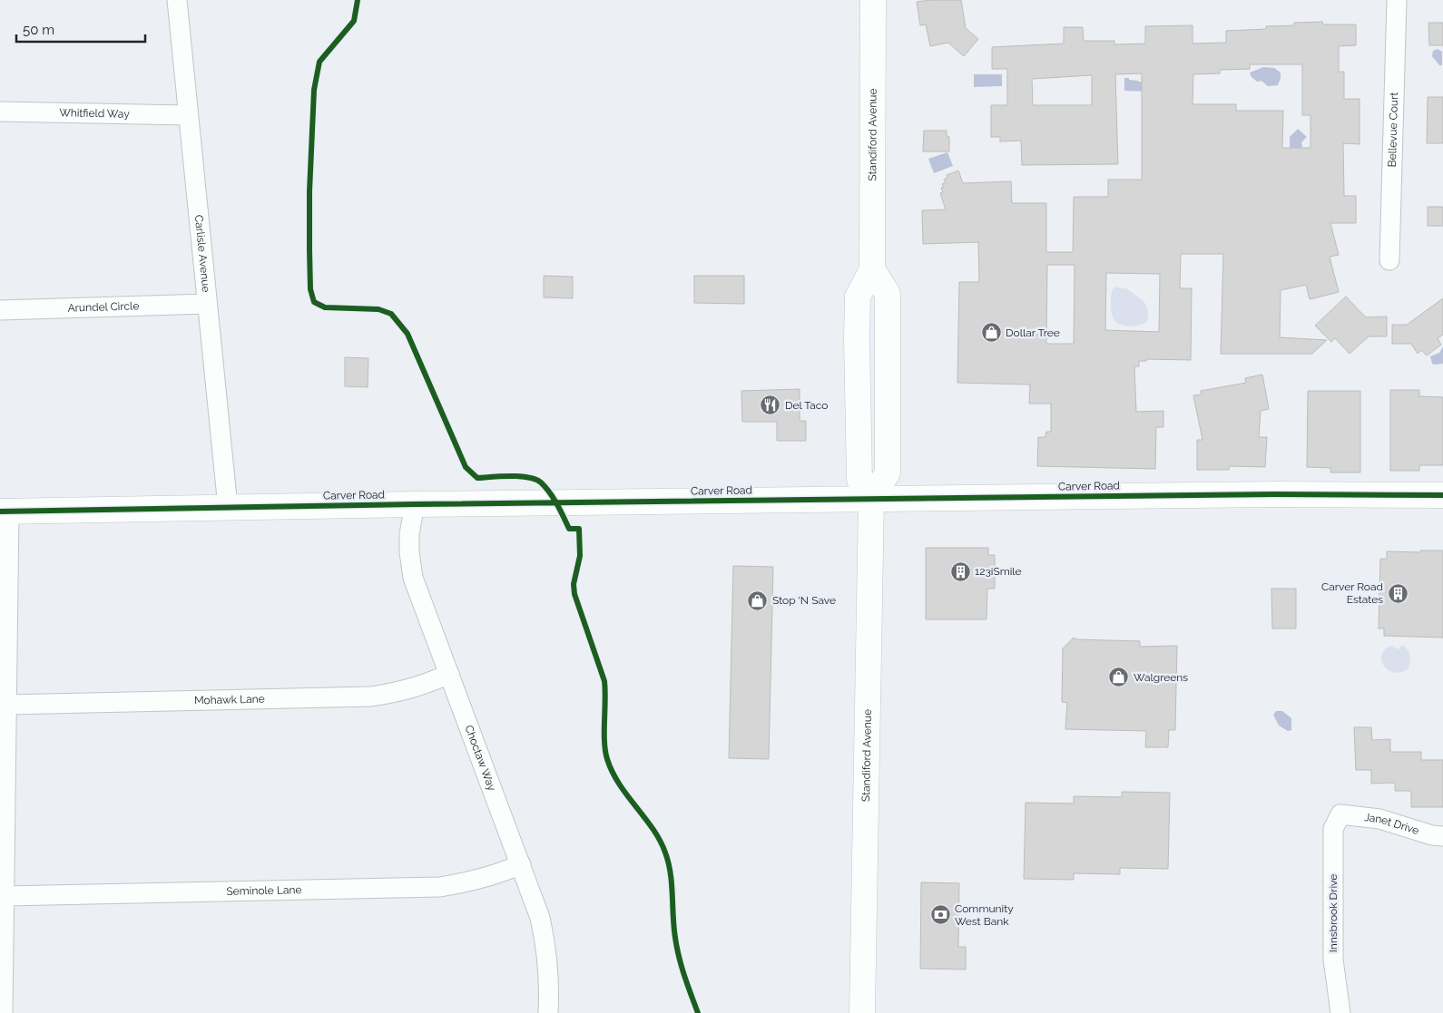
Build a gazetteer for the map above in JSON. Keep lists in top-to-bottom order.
{
  "streets": {
    "street": [
      "Whitfield Way",
      "Bellevue Court",
      "Standiford Avenue",
      "Carlisle Avenue",
      "Arundel Circle",
      "Carver Road",
      "Mohawk Lane",
      "Choctaw Way",
      "Janet Drive",
      "Seminole Lane",
      "Innsbrook Drive"
    ]
  },
  "crossings": [
    ["Whitfield Way", "Carlisle Avenue"],
    ["Standiford Avenue", "Carver Road"],
    ["Carlisle Avenue", "Arundel Circle"],
    ["Carlisle Avenue", "Carver Road"],
    ["Carver Road", "Choctaw Way"],
    ["Mohawk Lane", "Choctaw Way"],
    ["Choctaw Way", "Seminole Lane"],
    ["Janet Drive", "Innsbrook Drive"]
  ],
  "places": {
    "shop": ["Dollar Tree", "Stop 'N Save", "Walgreens"],
    "restaurant": ["Del Taco"],
    "building": ["123iSmile", "Carver Road Estates"],
    "bank": ["Community West Bank"]
  },
  "scale_bar": "50 m"
}
